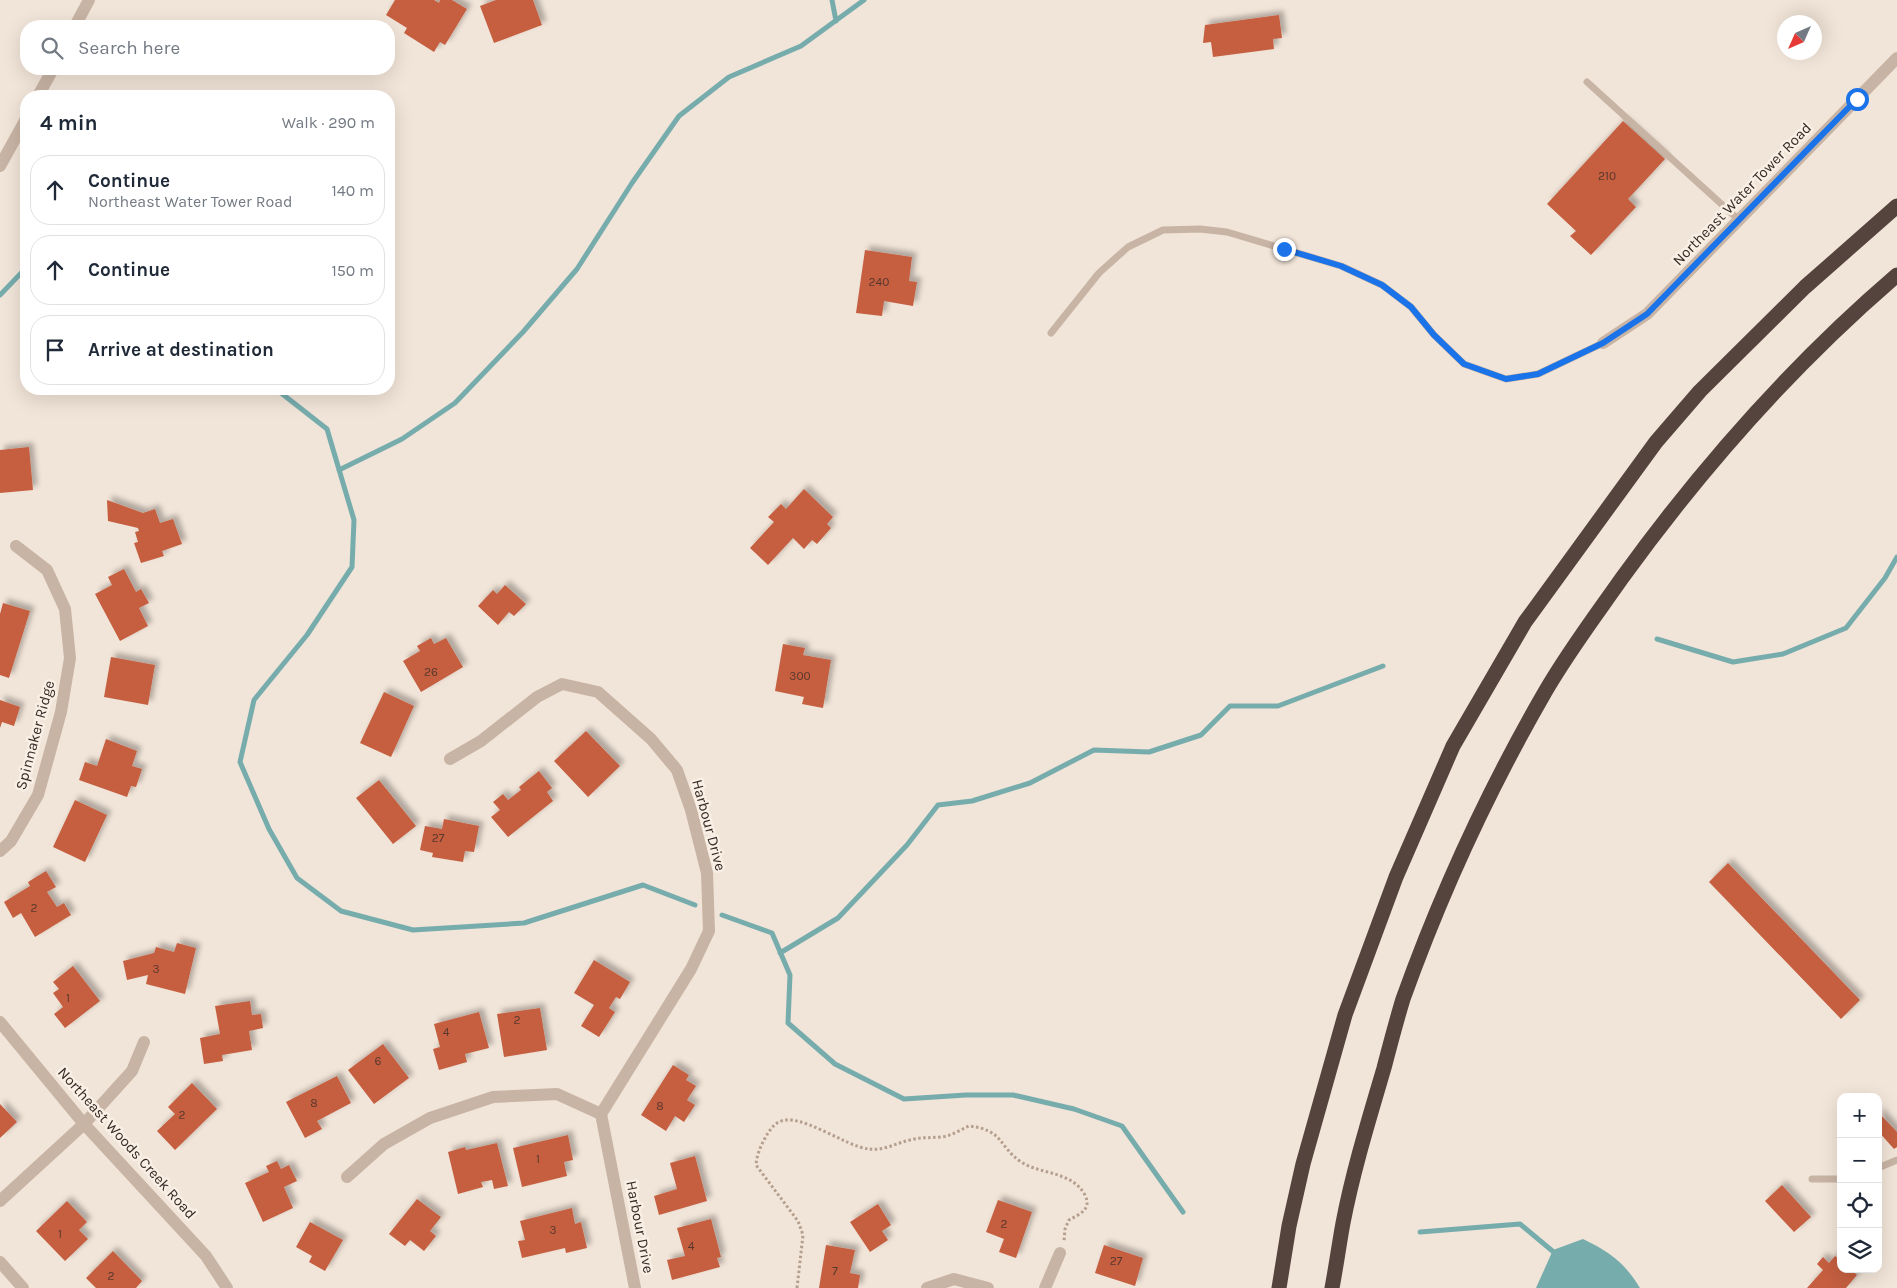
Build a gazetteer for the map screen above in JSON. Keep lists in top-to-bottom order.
{
  "streets": {
    "street": [
      "Northeast Water Tower Road",
      "Spinnaker Ridge",
      "Harbour Drive",
      "Northeast Woods Creek Road"
    ]
  },
  "house_numbers": [
    "210",
    "240",
    "26",
    "300",
    "27",
    "2",
    "3",
    "1",
    "2",
    "4",
    "6",
    "8",
    "8",
    "2",
    "1",
    "2",
    "3",
    "1",
    "4",
    "27",
    "7",
    "2"
  ],
  "north": "bottom left",
  "page": {
    "search": "Search here",
    "heading": ["4 min", "Walk · 290 m"],
    "list": [
      ["Continue", "Northeast Water Tower Road", "140 m"],
      ["Continue", "150 m"],
      "Arrive at destination"
    ],
    "map_buttons": ["+", "−"]
  }
}
